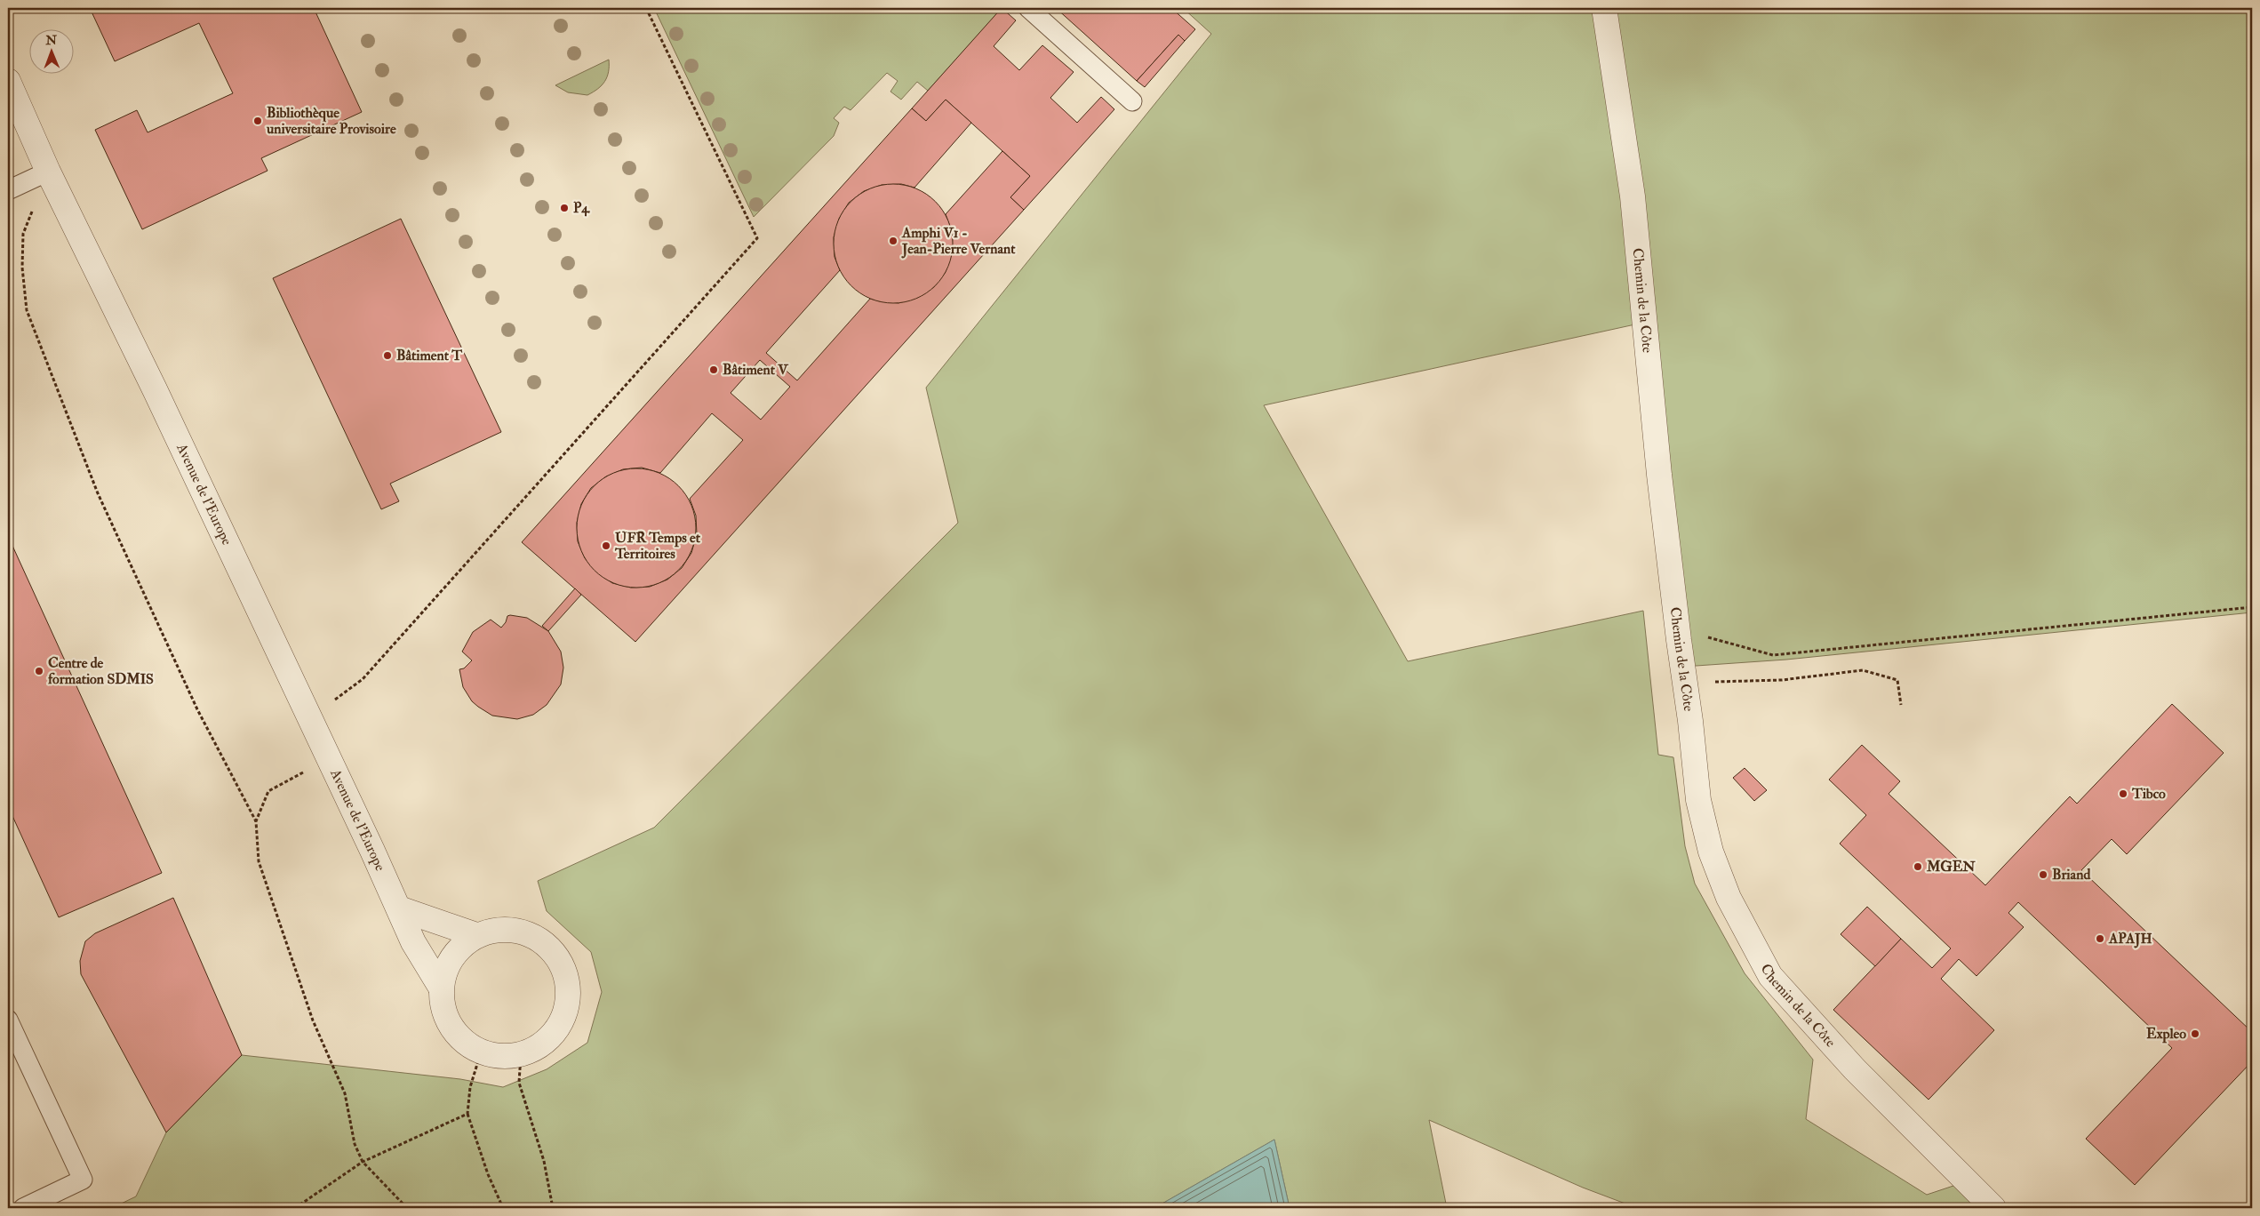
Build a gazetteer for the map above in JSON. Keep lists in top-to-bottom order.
{
  "streets": {
    "street": ["Chemin de la Côte", "Avenue de l'Europe"]
  },
  "places": [
    "Bibliothèque universitaire Provisoire",
    "P4",
    "Amphi V1 - Jean-Pierre Vernant",
    "Bâtiment T",
    "Bâtiment V",
    "UFR Temps et Territoires",
    "Centre de formation SDMIS",
    "Tibco",
    "MGEN",
    "Briand",
    "APAJH",
    "Expleo"
  ],
  "north": "top"
}
